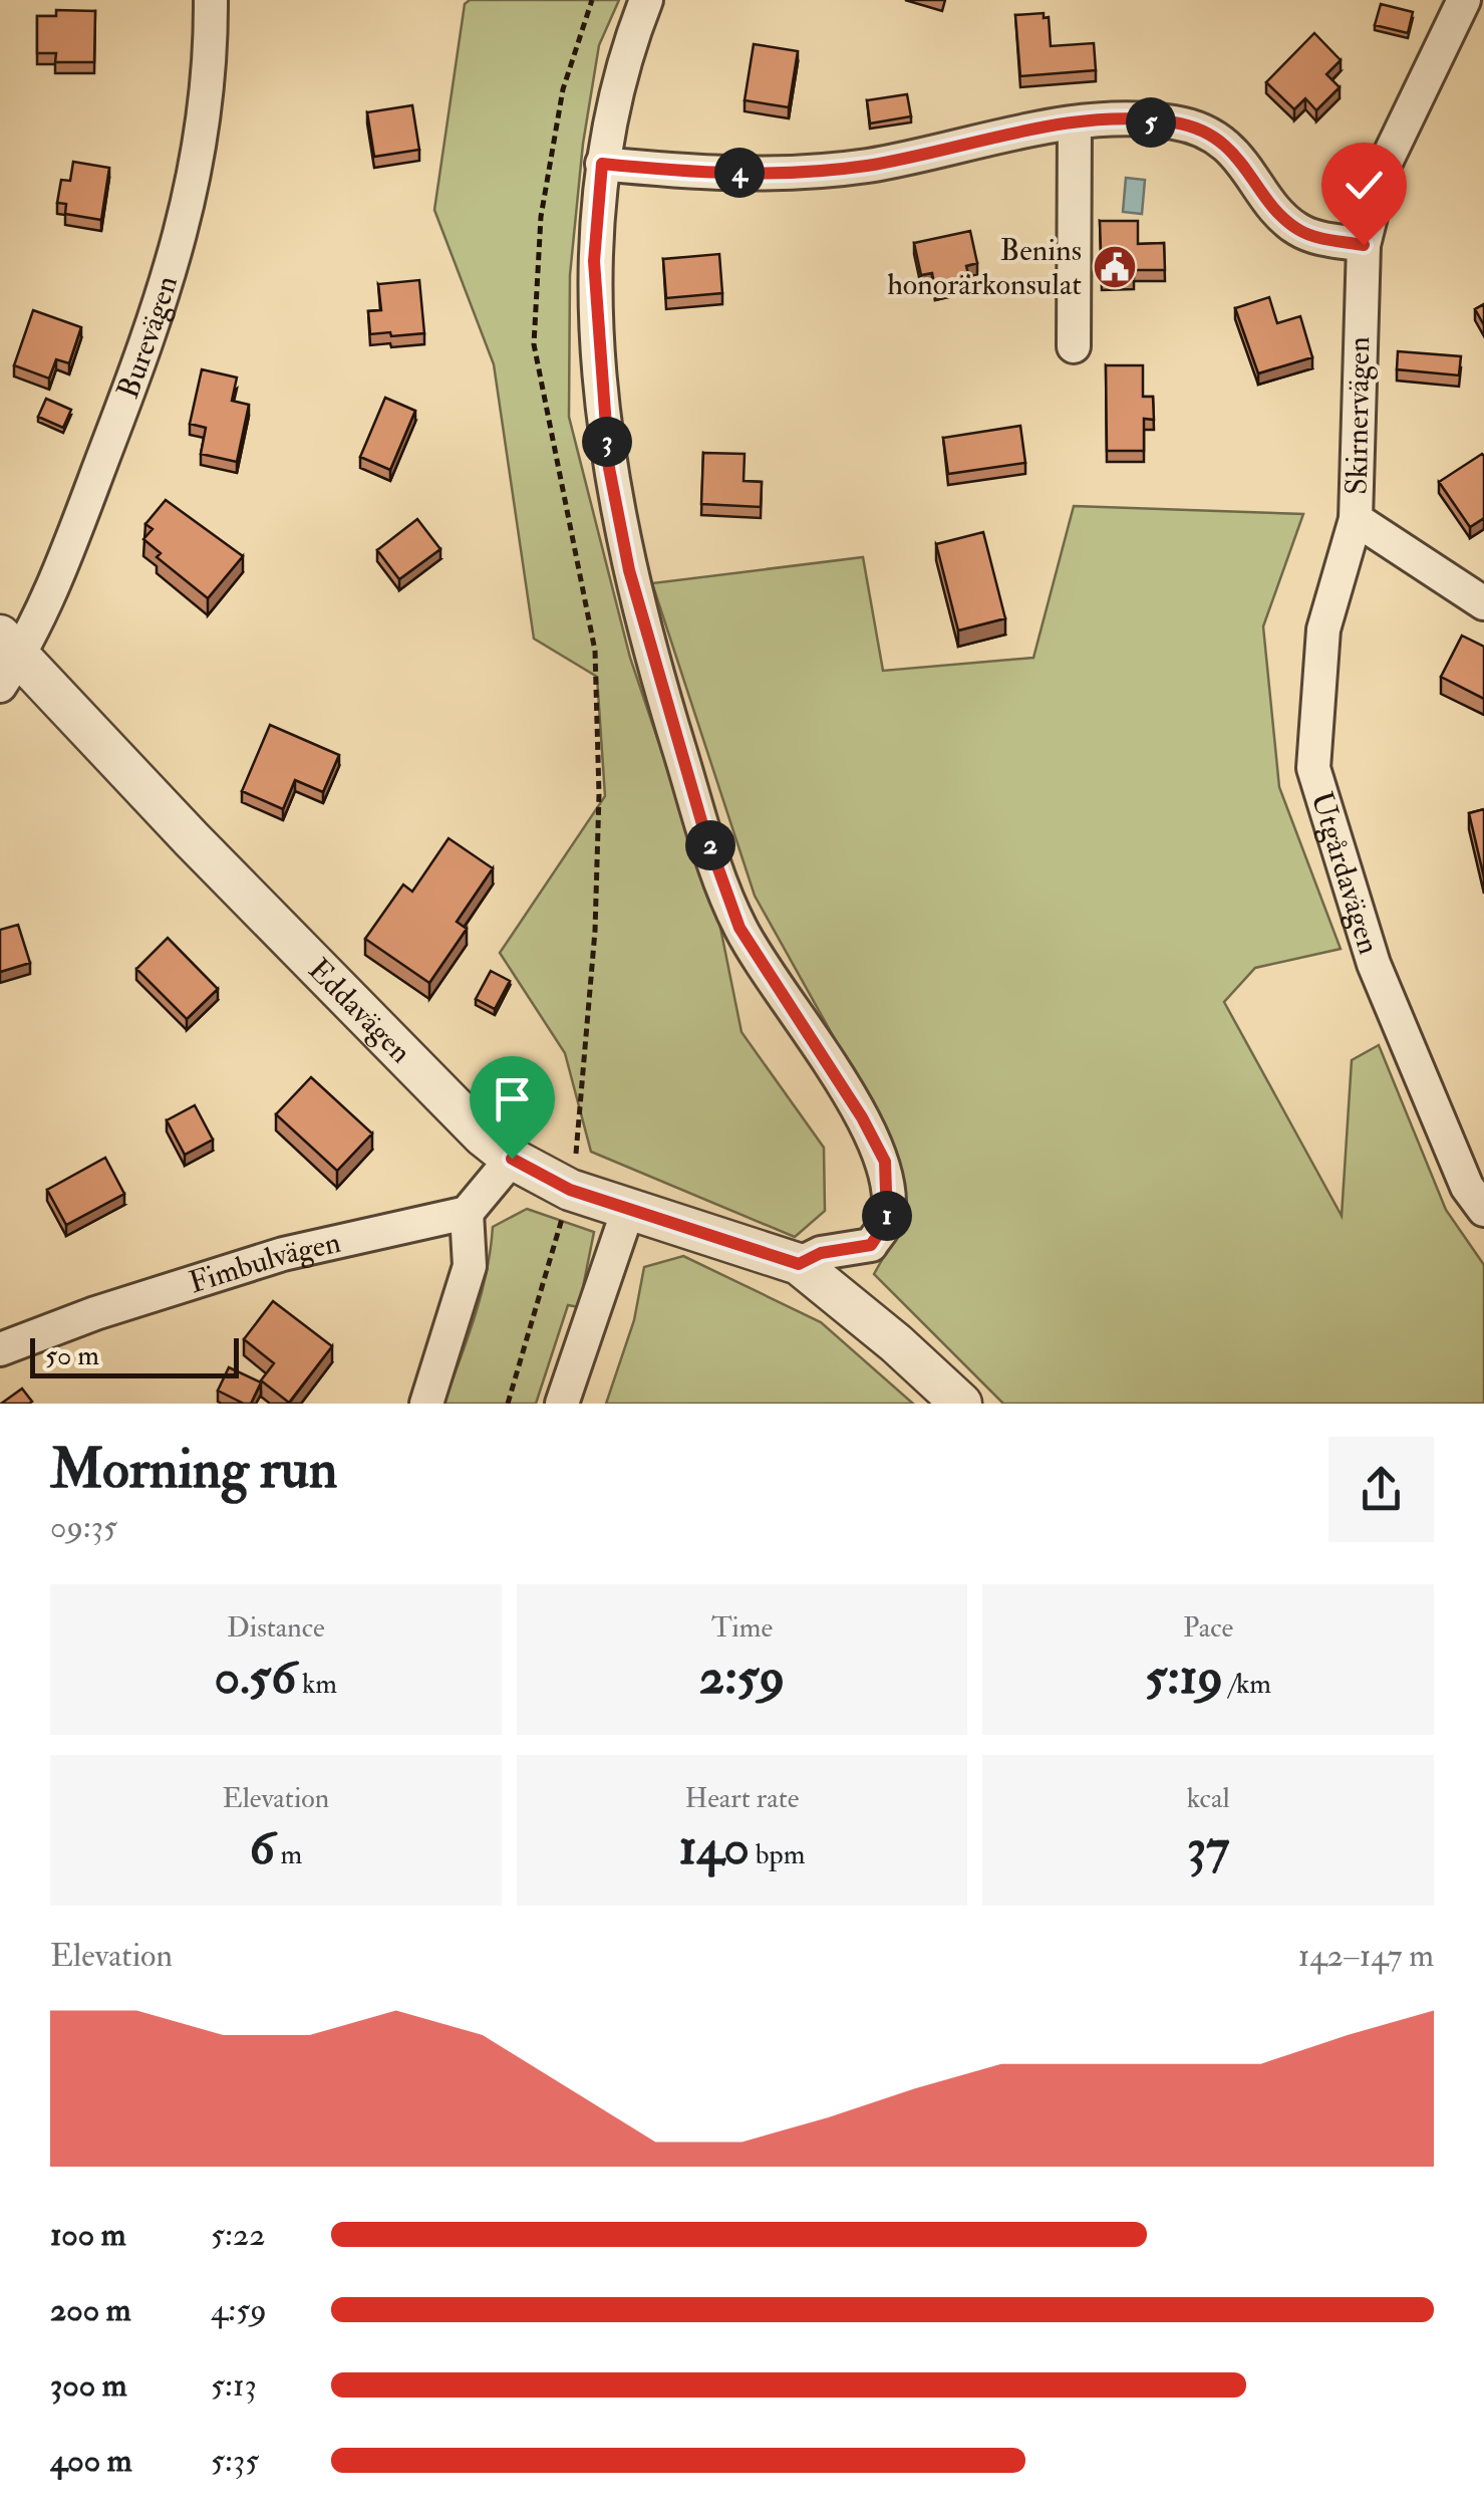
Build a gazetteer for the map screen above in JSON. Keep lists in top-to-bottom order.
{
  "streets": {
    "street": [
      "Burevägen",
      "Skirnervägen",
      "Utgårdavägen",
      "Eddavägen",
      "Fimbulvägen"
    ]
  },
  "crossings": [
    ["Burevägen", "Eddavägen"],
    ["Skirnervägen", "Utgårdavägen"]
  ],
  "places": {
    "public building": ["Benins honorärkonsulat"]
  },
  "scale_bar": "50 m",
  "page": {
    "pins": [
      "5",
      "4",
      "3",
      "2",
      "1"
    ],
    "scale": "50 m",
    "heading": ["Morning run", "09:35"],
    "stats": [
      ["Distance", "0.56 km"],
      ["Time", "2:59"],
      ["Pace", "5:19 /km"],
      ["Elevation", "6 m"],
      ["Heart rate", "140 bpm"],
      ["kcal", "37"]
    ],
    "chart": ["Elevation", "142–147 m"],
    "list": [
      {
        "name": "100 m",
        "note": "5:22"
      },
      {
        "name": "200 m",
        "note": "4:59"
      },
      {
        "name": "300 m",
        "note": "5:13"
      },
      {
        "name": "400 m",
        "note": "5:35"
      }
    ]
  }
}
